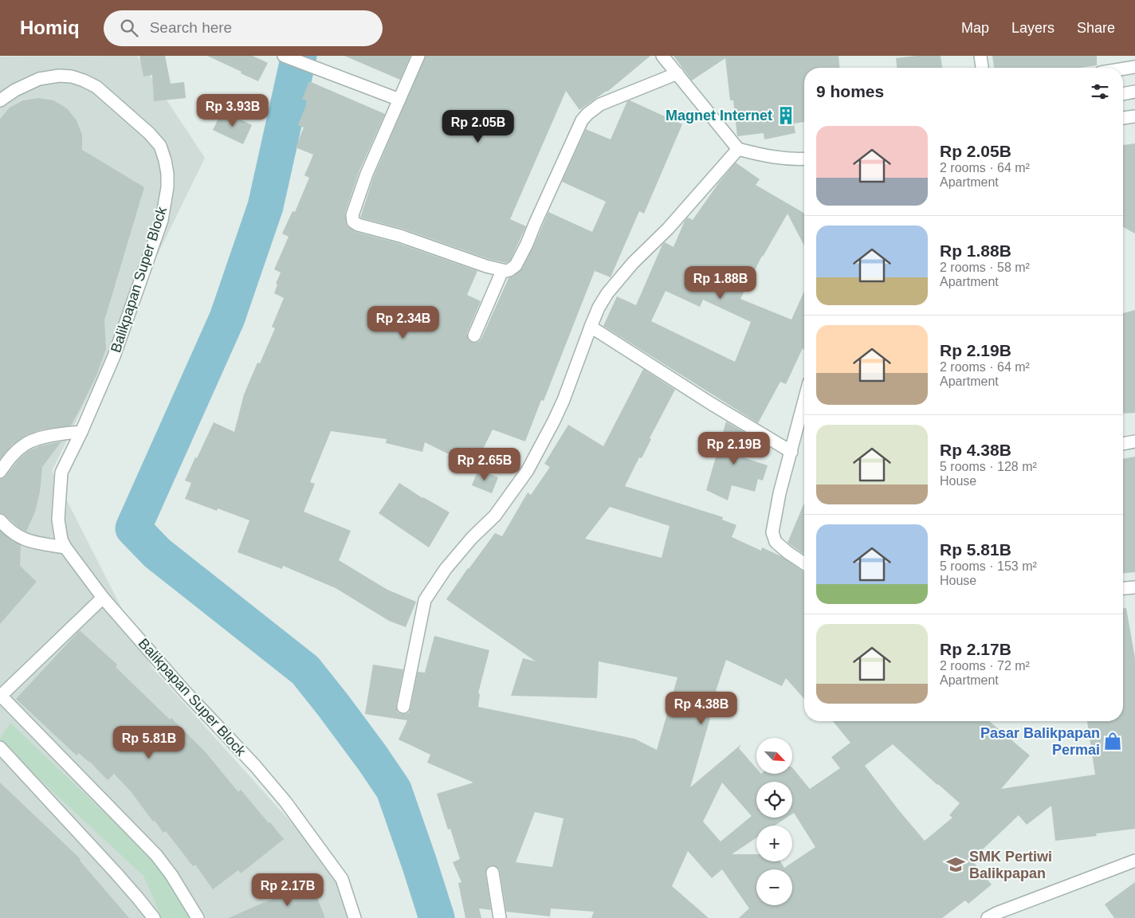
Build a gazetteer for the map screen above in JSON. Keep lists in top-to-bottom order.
{
  "streets": {
    "street": ["Balikpapan Super Block"]
  },
  "places": {
    "building": ["Magnet Internet"],
    "shop": ["Pasar Balikpapan Permai"],
    "school or university": ["SMK Pertiwi Balikpapan"]
  },
  "north": "bottom right",
  "page": {
    "header": "Homiq",
    "search": "Search here",
    "nav": ["Map", "Layers", "Share"],
    "heading": "9 homes",
    "price": [
      "Rp 3.93B",
      "Rp 2.05B",
      "Rp 1.88B",
      "Rp 2.34B",
      "Rp 2.19B",
      "Rp 2.65B",
      "Rp 4.38B",
      "Rp 5.81B",
      "Rp 2.17B"
    ],
    "list": [
      {
        "name": "Rp 2.05B",
        "note": "2 rooms · 64 m² · Apartment"
      },
      {
        "name": "Rp 1.88B",
        "note": "2 rooms · 58 m² · Apartment"
      },
      {
        "name": "Rp 2.19B",
        "note": "2 rooms · 64 m² · Apartment"
      },
      {
        "name": "Rp 4.38B",
        "note": "5 rooms · 128 m² · House"
      },
      {
        "name": "Rp 5.81B",
        "note": "5 rooms · 153 m² · House"
      },
      {
        "name": "Rp 2.17B",
        "note": "2 rooms · 72 m² · Apartment"
      }
    ],
    "map_buttons": ["+", "−"]
  }
}
